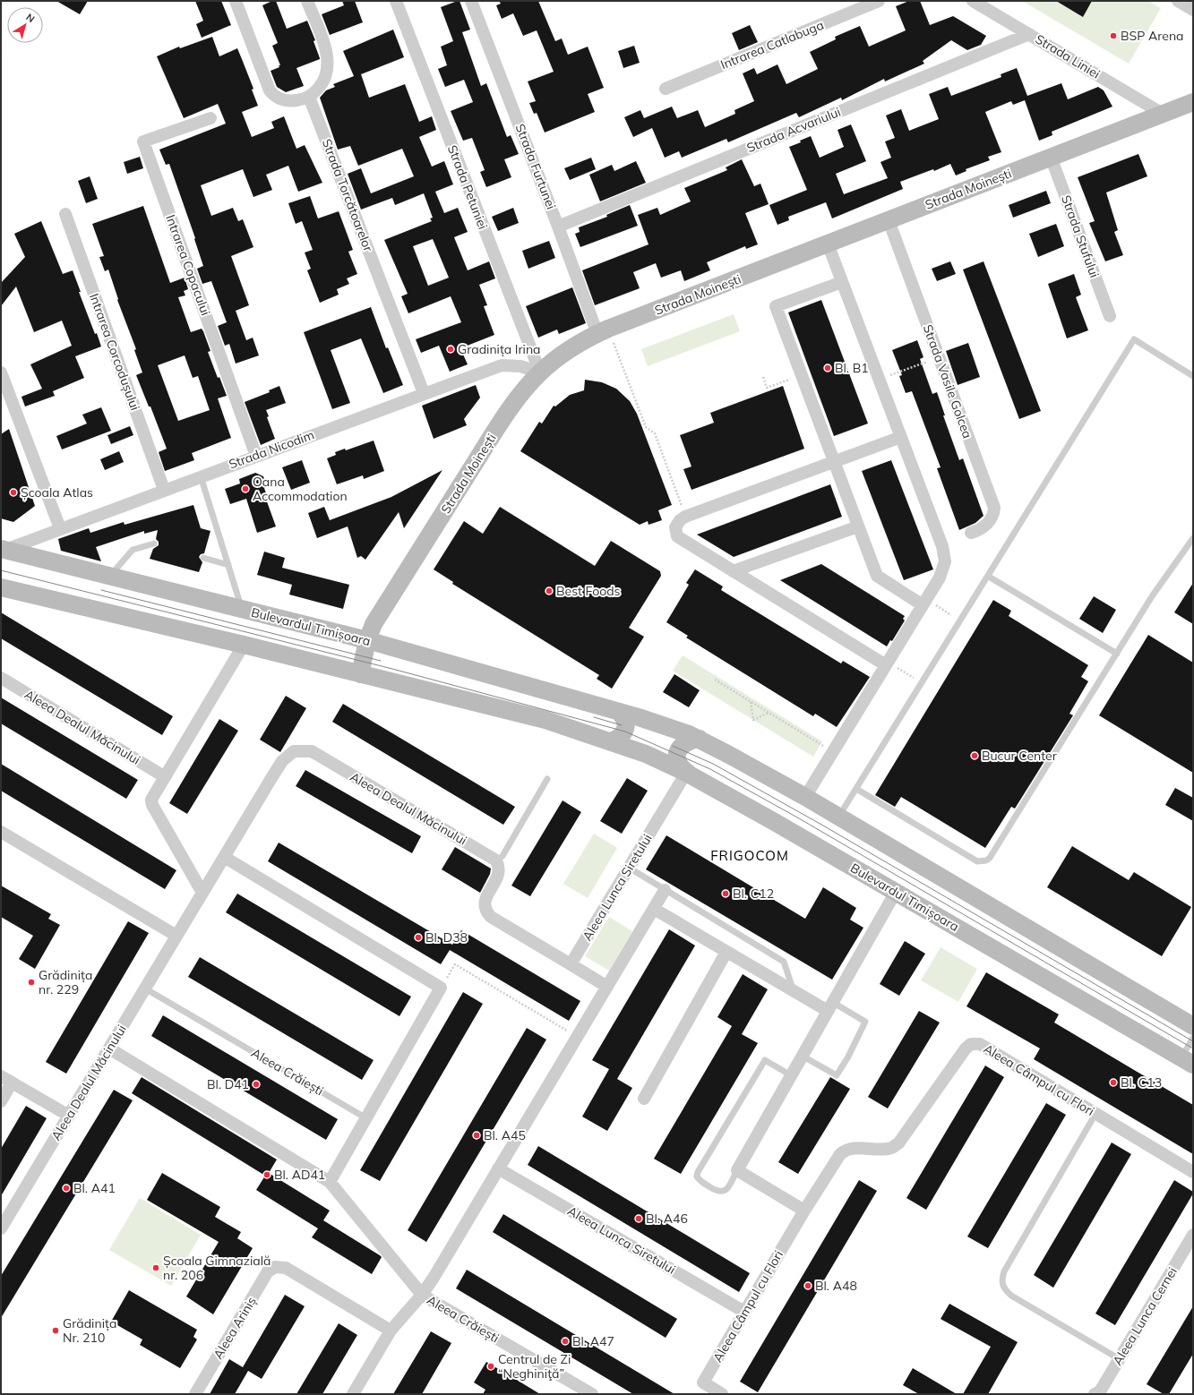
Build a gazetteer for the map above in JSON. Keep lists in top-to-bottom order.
{
  "streets": {
    "main road": ["Strada Moinești", "Bulevardul Timișoara"],
    "street": [
      "Intrarea Catlabuga",
      "Strada Liniei",
      "Strada Acvariului",
      "Strada Furtunei",
      "Strada Petuniei",
      "Strada Torcătoarelor",
      "Strada Stufului",
      "Intrarea Copacului",
      "Intrarea Corcodușului",
      "Strada Vasile Golcea",
      "Strada Nicodim",
      "Aleea Dealul Măcinului",
      "Aleea Lunca Siretului",
      "Aleea Crăiești",
      "Aleea Câmpul cu Flori",
      "Aleea Lunca Cernei",
      "Aleea Ariniș"
    ]
  },
  "crossings": [
    ["Strada Liniei", "Strada Acvariului"],
    ["Strada Liniei", "Strada Moinești"],
    ["Strada Acvariului", "Strada Furtunei"],
    ["Strada Furtunei", "Strada Moinești"],
    ["Strada Petuniei", "Strada Moinești"],
    ["Strada Petuniei", "Strada Nicodim"],
    ["Strada Moinești", "Strada Stufului"],
    ["Strada Moinești", "Strada Vasile Golcea"],
    ["Strada Moinești", "Strada Nicodim"],
    ["Strada Moinești", "Bulevardul Timișoara"],
    ["Strada Torcătoarelor", "Strada Nicodim"],
    ["Intrarea Copacului", "Strada Nicodim"],
    ["Intrarea Corcodușului", "Strada Nicodim"],
    ["Strada Nicodim", "Bulevardul Timișoara"],
    ["Bulevardul Timișoara", "Aleea Lunca Siretului"],
    ["Aleea Dealul Măcinului", "Aleea Crăiești"],
    ["Aleea Lunca Siretului", "Aleea Câmpul cu Flori"]
  ],
  "districts": ["FRIGOCOM"],
  "places": [
    "BSP Arena",
    "Gradinița Irina",
    "Bl. B1",
    "Oana Accommodation",
    "Școala Atlas",
    "Best Foods",
    "Bucur Center",
    "Bl. C12",
    "Bl. D38",
    "Grădinița nr. 229",
    "Bl. C13",
    "Bl. D41",
    "Bl. A45",
    "Bl. AD41",
    "Bl. A41",
    "Bl. A46",
    "Școala Gimnazială nr. 206",
    "Bl. A48",
    "Grădinița Nr. 210",
    "Bl. A47",
    "Centrul de Zi “Neghiniţă”"
  ],
  "north": "top right"
}
